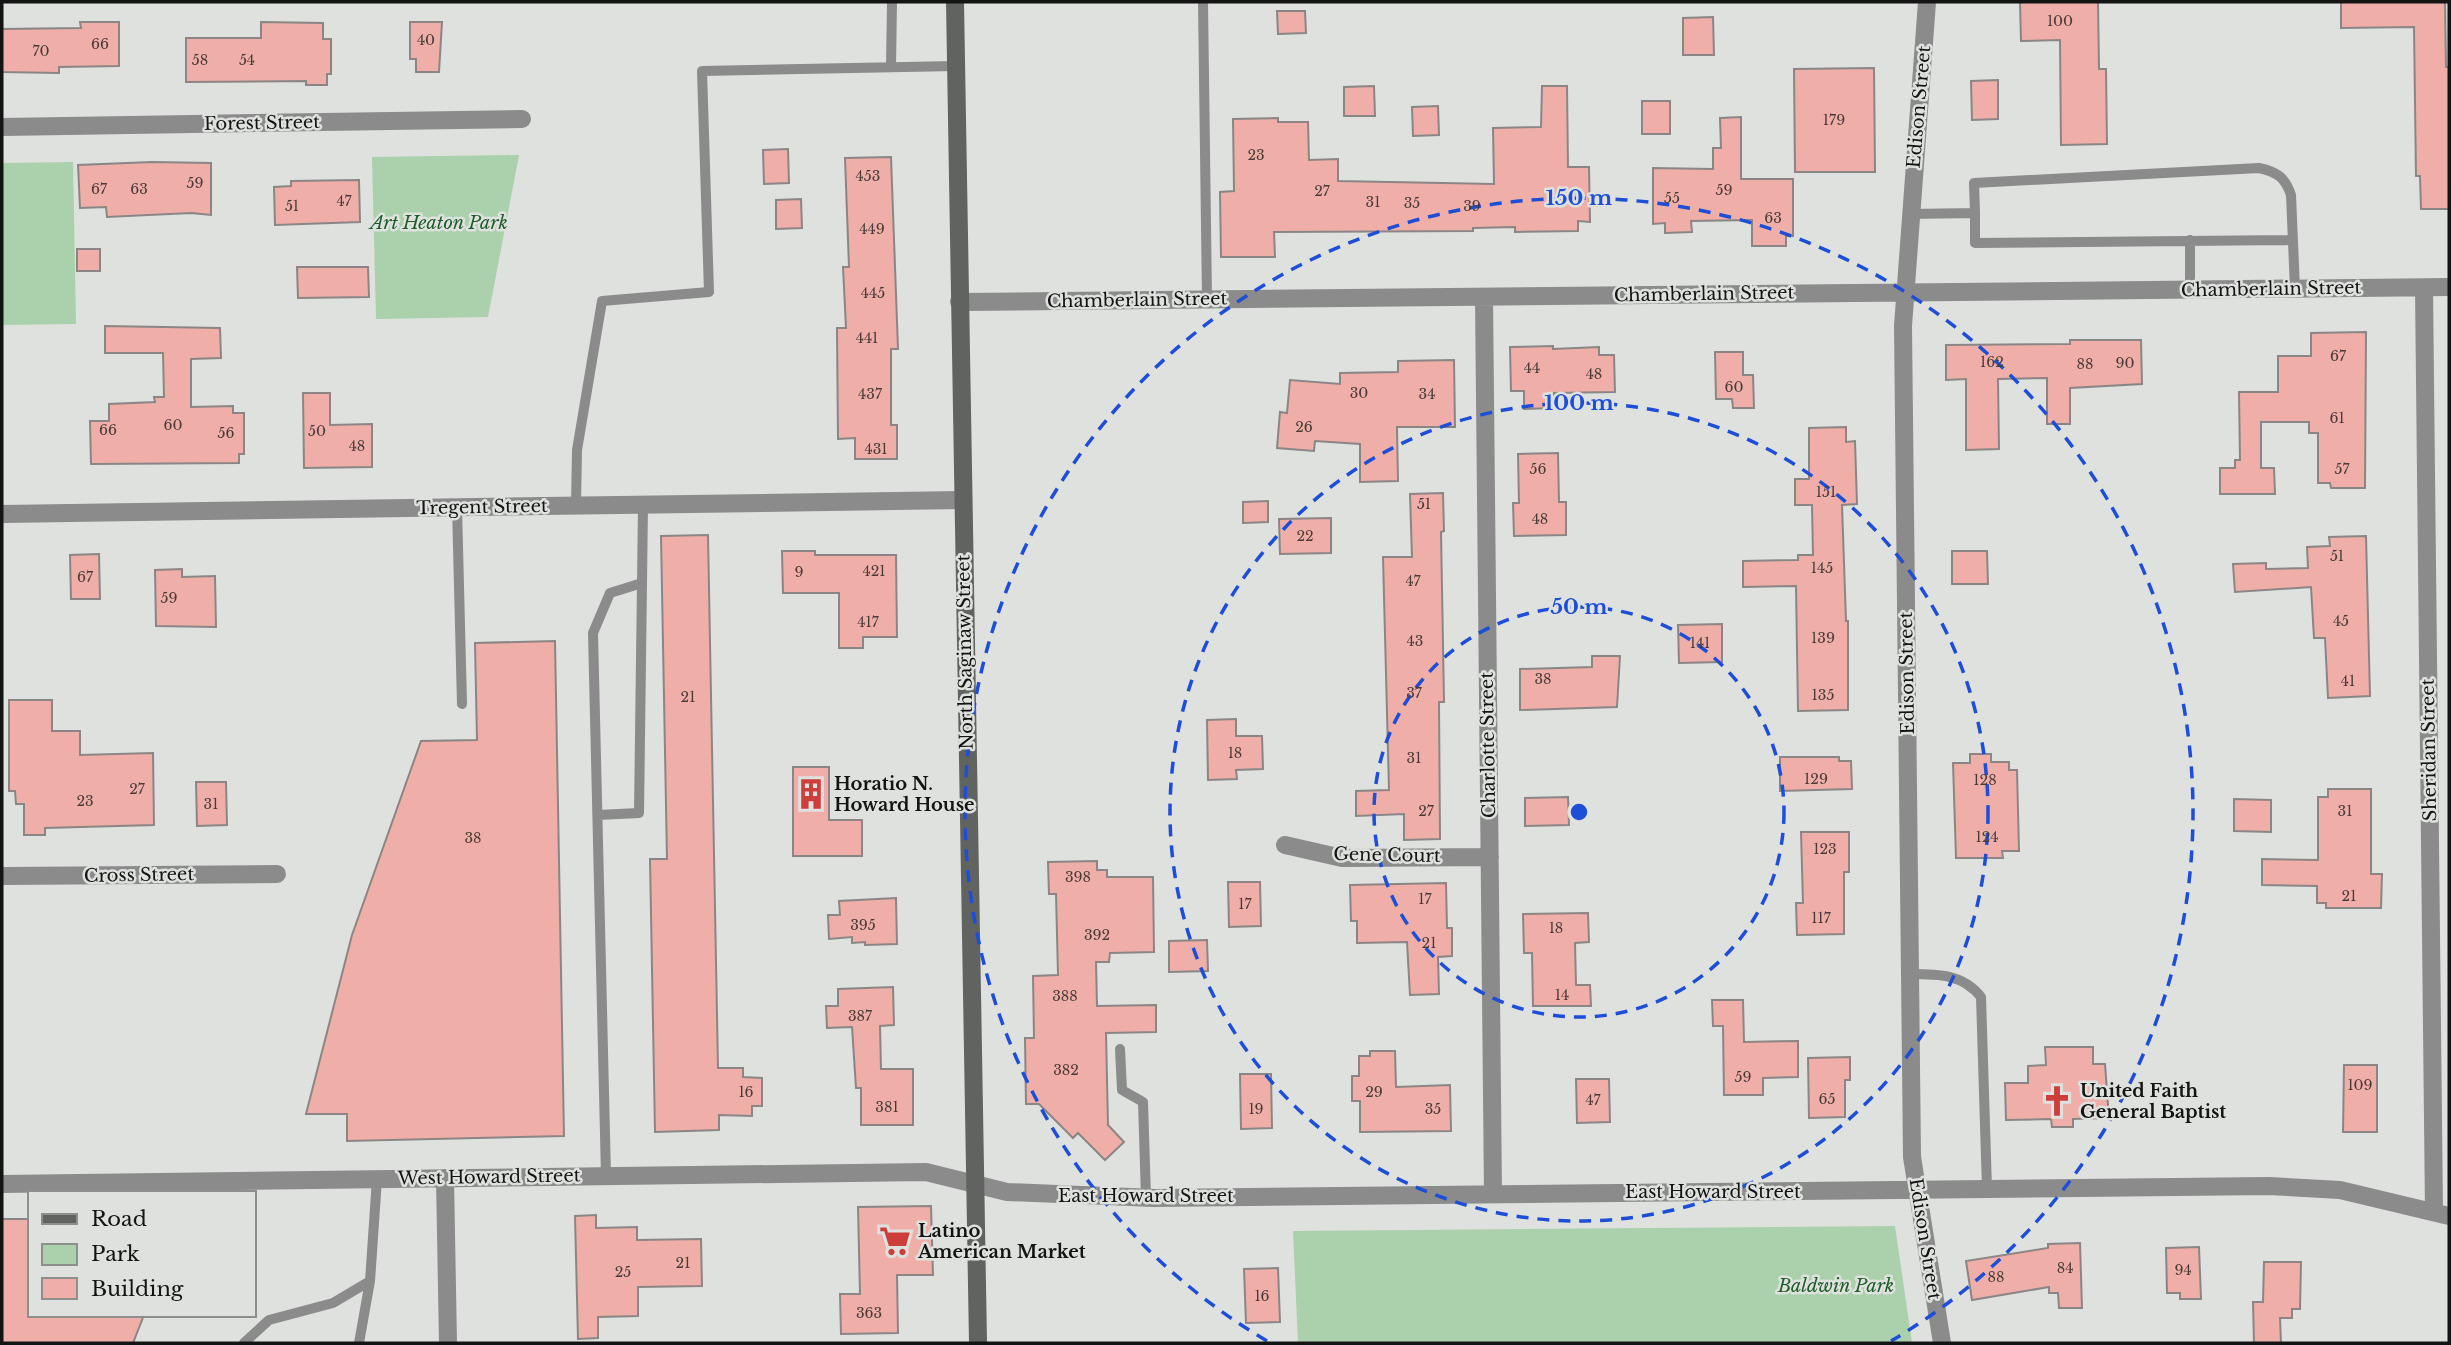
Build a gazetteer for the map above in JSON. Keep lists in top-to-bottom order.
{
  "streets": {
    "street": [
      "Edison Street",
      "Forest Street",
      "Chamberlain Street",
      "Tregent Street",
      "North Saginaw Street",
      "Charlotte Street",
      "Sheridan Street",
      "Gene Court",
      "Cross Street",
      "West Howard Street",
      "East Howard Street"
    ]
  },
  "crossings": [
    ["Edison Street", "Chamberlain Street"],
    ["Edison Street", "East Howard Street"],
    ["Chamberlain Street", "North Saginaw Street"],
    ["Chamberlain Street", "Charlotte Street"],
    ["Chamberlain Street", "Sheridan Street"],
    ["Tregent Street", "North Saginaw Street"],
    ["North Saginaw Street", "West Howard Street"],
    ["North Saginaw Street", "East Howard Street"],
    ["Charlotte Street", "Gene Court"],
    ["Charlotte Street", "East Howard Street"],
    ["Sheridan Street", "East Howard Street"],
    ["West Howard Street", "East Howard Street"]
  ],
  "parks": ["Art Heaton Park", "Baldwin Park"],
  "places": {
    "building": ["Horatio N. Howard House"],
    "church": ["United Faith General Baptist"],
    "supermarket": ["Latino American Market"]
  },
  "house_numbers": [
    "100",
    "40",
    "66",
    "70",
    "58",
    "54",
    "179",
    "23",
    "453",
    "59",
    "67",
    "63",
    "59",
    "27",
    "55",
    "47",
    "31",
    "35",
    "51",
    "39",
    "63",
    "449",
    "445",
    "441",
    "67",
    "162",
    "90",
    "88",
    "44",
    "48",
    "60",
    "30",
    "437",
    "34",
    "61",
    "60",
    "26",
    "66",
    "50",
    "56",
    "48",
    "431",
    "56",
    "57",
    "151",
    "51",
    "48",
    "22",
    "51",
    "145",
    "421",
    "9",
    "67",
    "47",
    "59",
    "45",
    "417",
    "139",
    "43",
    "141",
    "38",
    "41",
    "37",
    "135",
    "21",
    "18",
    "31",
    "129",
    "128",
    "27",
    "23",
    "31",
    "27",
    "31",
    "124",
    "38",
    "123",
    "398",
    "21",
    "17",
    "17",
    "117",
    "395",
    "18",
    "392",
    "21",
    "14",
    "388",
    "387",
    "382",
    "59",
    "109",
    "16",
    "29",
    "65",
    "47",
    "381",
    "19",
    "35",
    "21",
    "84",
    "94",
    "25",
    "88",
    "16",
    "363"
  ],
  "legend": ["Road", "Park", "Building"],
  "rings": ["150 m", "100 m", "50 m"]
}
